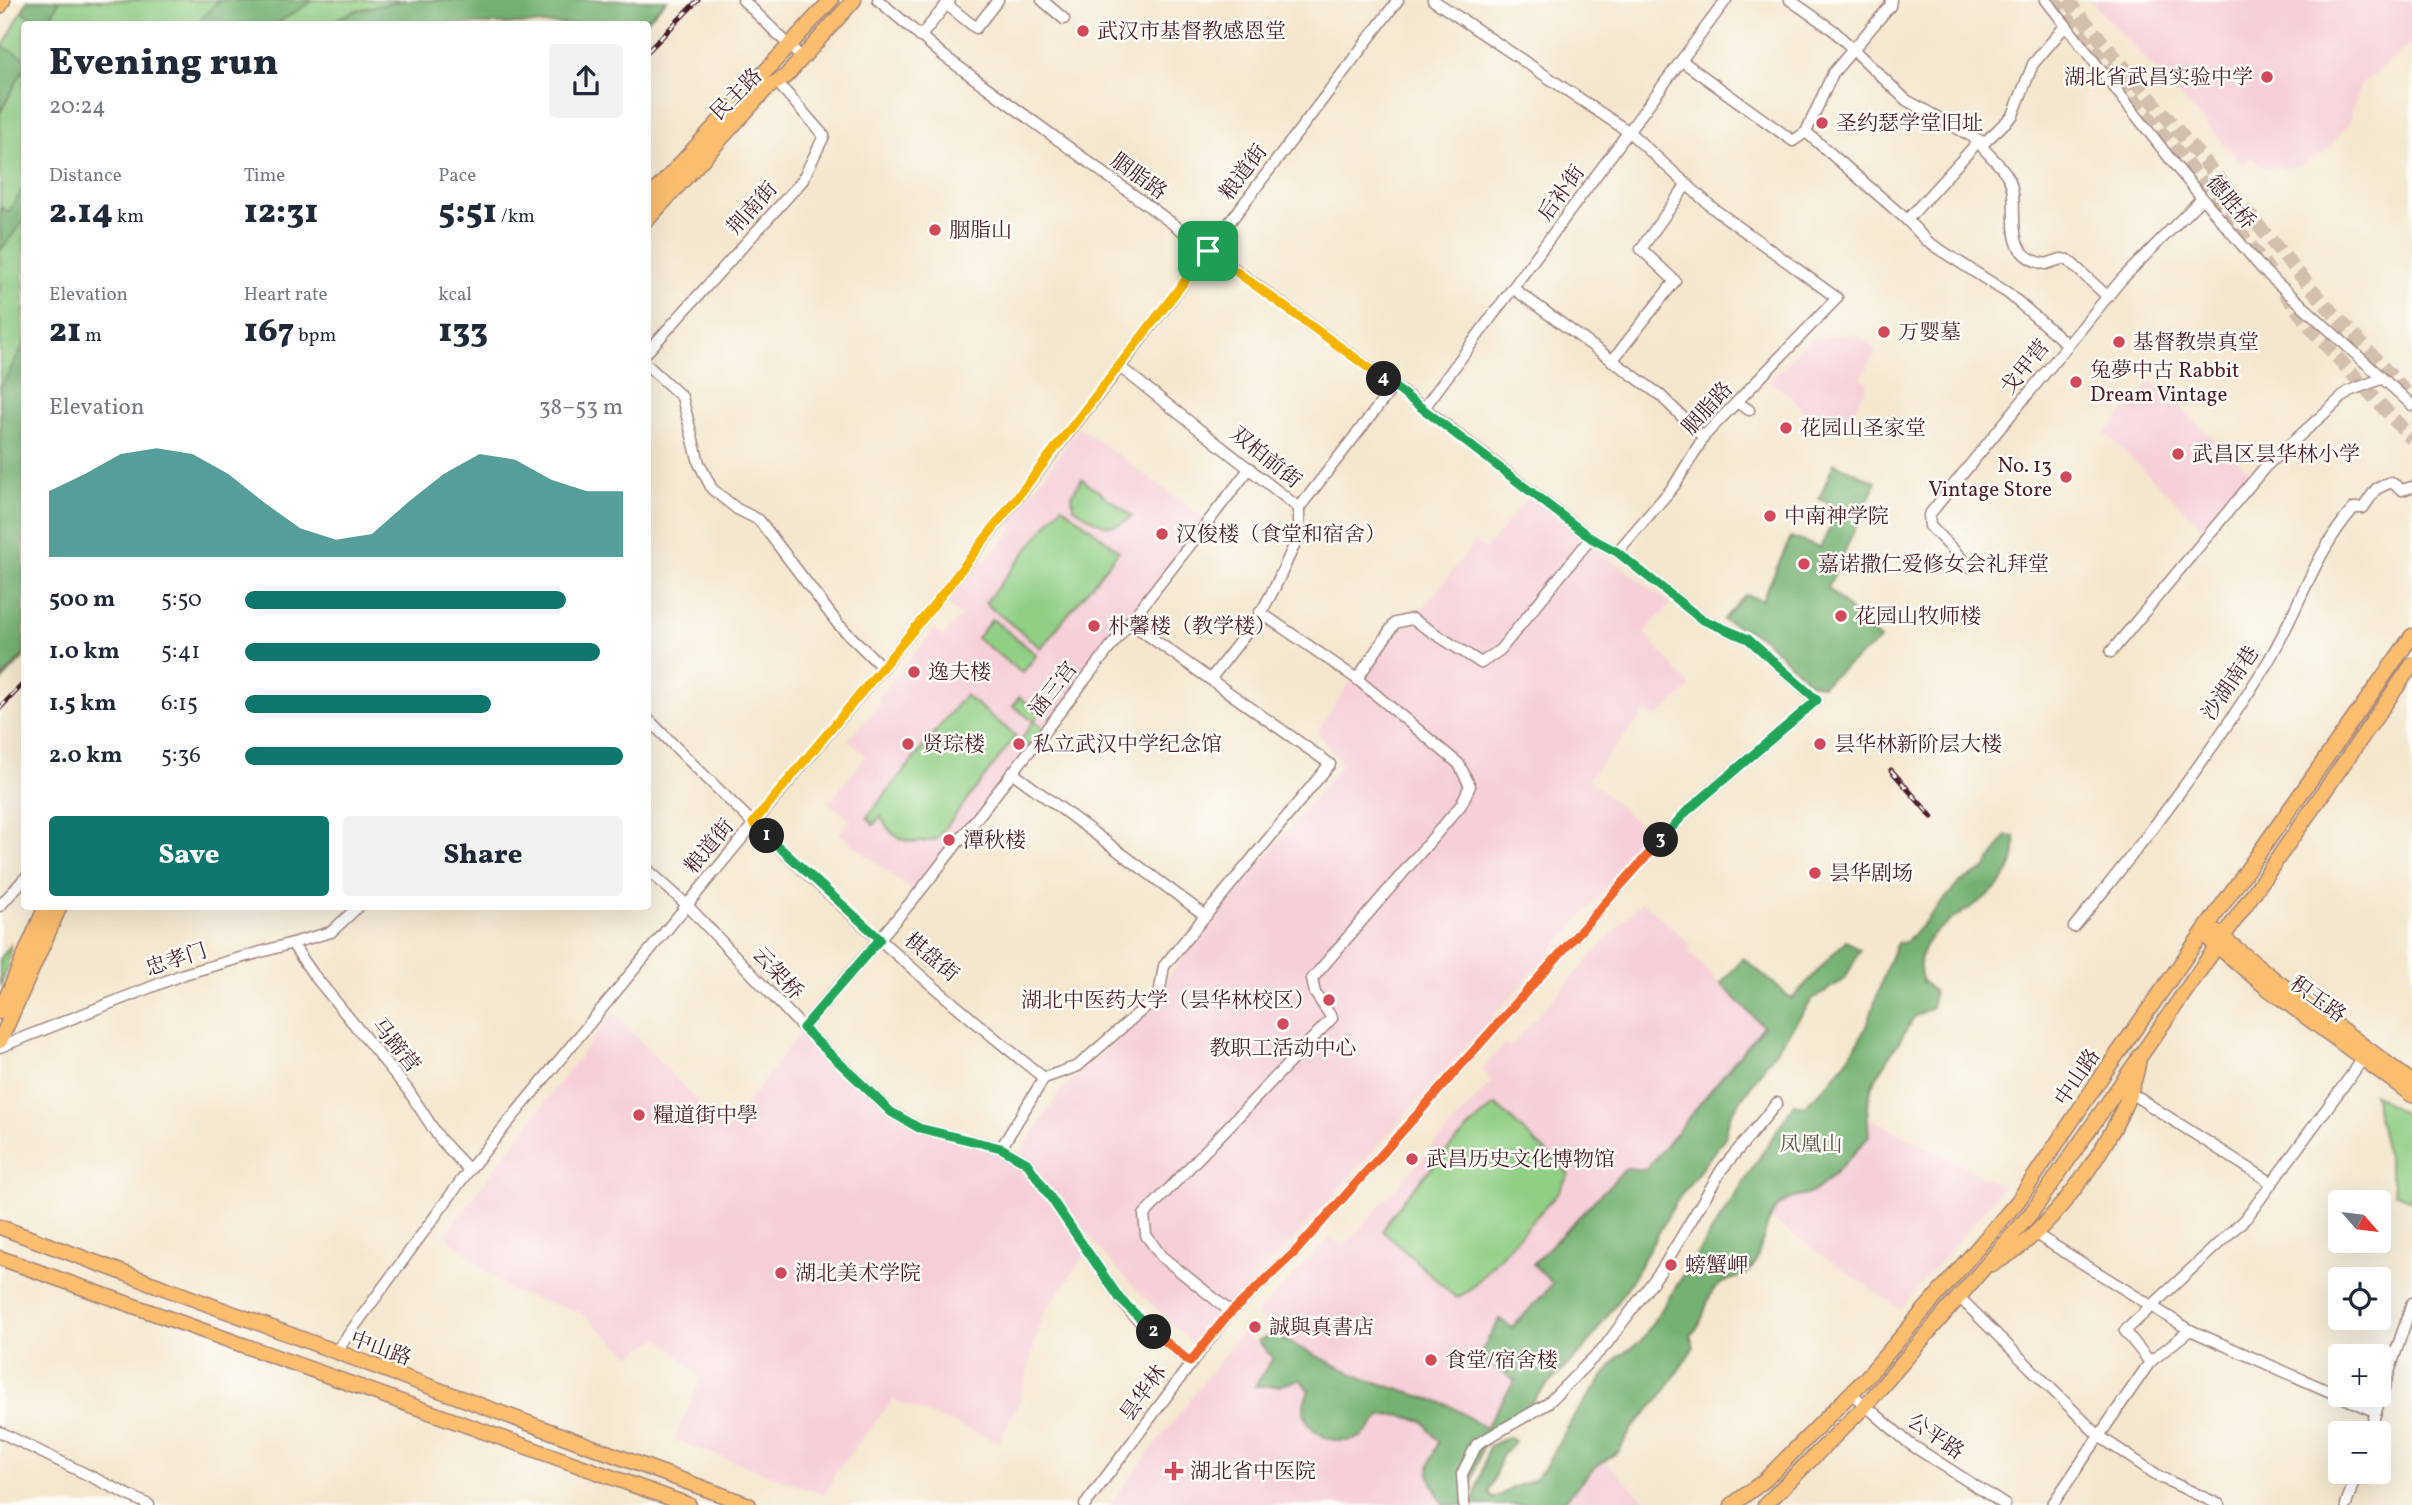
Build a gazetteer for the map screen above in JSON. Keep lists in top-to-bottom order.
{
  "streets": {
    "main road": ["民主路", "积玉路", "中山路"],
    "street": [
      "粮道街",
      "胭脂路",
      "后补街",
      "德胜桥",
      "荆南街",
      "戈甲营",
      "双柏前街",
      "沙湖南巷",
      "涵三宫",
      "棋盘街",
      "忠孝门",
      "云架桥",
      "马蹄营",
      "昙华林",
      "公平路"
    ]
  },
  "crossings": [
    ["民主路", "荆南街"],
    ["粮道街", "胭脂路"],
    ["粮道街", "双柏前街"],
    ["粮道街", "棋盘街"],
    ["粮道街", "云架桥"],
    ["粮道街", "马蹄营"],
    ["粮道街", "中山路"],
    ["胭脂路", "后补街"],
    ["胭脂路", "双柏前街"],
    ["胭脂路", "昙华林"],
    ["德胜桥", "戈甲营"],
    ["双柏前街", "涵三宫"],
    ["涵三宫", "棋盘街"],
    ["涵三宫", "云架桥"],
    ["忠孝门", "马蹄营"],
    ["云架桥", "昙华林"],
    ["积玉路", "中山路"],
    ["中山路", "公平路"]
  ],
  "parks": ["凤凰山"],
  "places": {
    "other": [
      "武汉市基督教感恩堂",
      "湖北省武昌实验中学",
      "圣约瑟学堂旧址",
      "胭脂山",
      "万婴墓",
      "基督教崇真堂",
      "兔夢中古 Rabbit Dream Vintage",
      "花园山圣家堂",
      "武昌区昙华林小学",
      "No. 13 Vintage Store",
      "中南神学院",
      "汉俊楼（食堂和宿舍）",
      "嘉诺撒仁爱修女会礼拜堂",
      "花园山牧师楼",
      "朴馨楼（教学楼）",
      "逸夫楼",
      "贤琮楼",
      "私立武汉中学纪念馆",
      "昙华林新阶层大楼",
      "潭秋楼",
      "昙华剧场",
      "湖北中医药大学（昙华林校区）",
      "教职工活动中心",
      "糧道街中學",
      "武昌历史文化博物馆",
      "螃蟹岬",
      "湖北美术学院",
      "誠與真書店",
      "食堂/宿舍楼"
    ],
    "health": ["湖北省中医院"]
  },
  "north": "bottom right",
  "page": {
    "heading": ["Evening run", "20:24"],
    "stats": [
      ["Distance", "2.14 km"],
      ["Time", "12:31"],
      ["Pace", "5:51 /km"],
      ["Elevation", "21 m"],
      ["Heart rate", "167 bpm"],
      ["kcal", "133"]
    ],
    "pins": [
      "4",
      "1",
      "3",
      "2"
    ],
    "chart": ["Elevation", "38–53 m"],
    "list": [
      {
        "name": "500 m",
        "note": "5:50"
      },
      {
        "name": "1.0 km",
        "note": "5:41"
      },
      {
        "name": "1.5 km",
        "note": "6:15"
      },
      {
        "name": "2.0 km",
        "note": "5:36"
      }
    ],
    "buttons": ["Save", "Share"],
    "map_buttons": ["+", "−"]
  }
}
